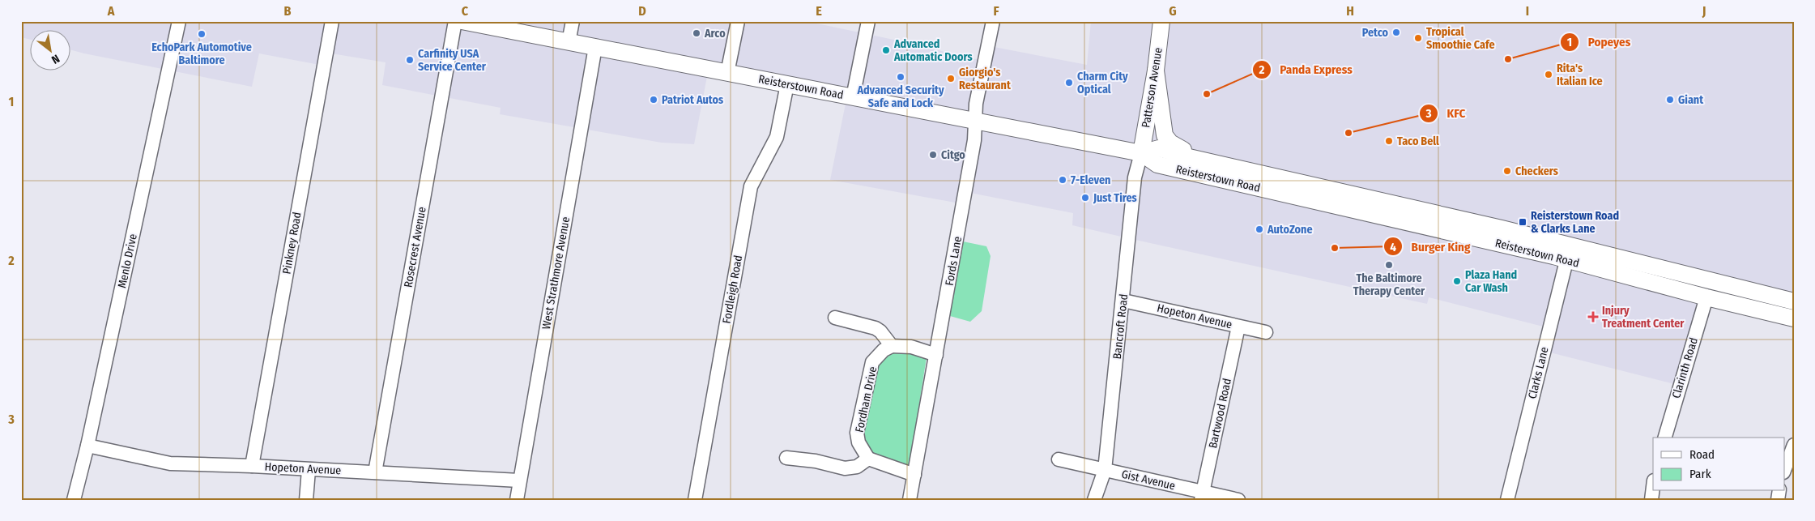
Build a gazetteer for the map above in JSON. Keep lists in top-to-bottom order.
{
  "streets": {
    "main road": ["Reisterstown Road", "Patterson Avenue"],
    "street": [
      "Pinkney Road",
      "Rosecrest Avenue",
      "Menlo Drive",
      "Fords Lane",
      "West Strathmore Avenue",
      "Fordleigh Road",
      "Hopeton Avenue",
      "Bancroft Road",
      "Clarinth Road",
      "Clarks Lane",
      "Fordham Drive",
      "Bartwood Road",
      "Gist Avenue"
    ]
  },
  "crossings": [
    ["Reisterstown Road", "Patterson Avenue"],
    ["Reisterstown Road", "Fords Lane"],
    ["Reisterstown Road", "West Strathmore Avenue"],
    ["Reisterstown Road", "Fordleigh Road"],
    ["Reisterstown Road", "Bancroft Road"],
    ["Reisterstown Road", "Clarinth Road"],
    ["Reisterstown Road", "Clarks Lane"],
    ["Patterson Avenue", "Bancroft Road"],
    ["Pinkney Road", "Hopeton Avenue"],
    ["Rosecrest Avenue", "Hopeton Avenue"],
    ["Menlo Drive", "Hopeton Avenue"],
    ["West Strathmore Avenue", "Hopeton Avenue"],
    ["Hopeton Avenue", "Bancroft Road"],
    ["Hopeton Avenue", "Bartwood Road"],
    ["Bancroft Road", "Gist Avenue"],
    ["Bartwood Road", "Gist Avenue"]
  ],
  "places": {
    "other": [
      "Petco",
      "Arco",
      "EchoPark Automotive Baltimore",
      "Tropical Smoothie Cafe",
      "Advanced Automatic Doors",
      "Popeyes",
      "Carfinity USA Service Center",
      "Rita's Italian Ice",
      "Advanced Security Safe and Lock",
      "Giorgio's Restaurant",
      "Charm City Optical",
      "Panda Express",
      "Patriot Autos",
      "Giant",
      "KFC",
      "Taco Bell",
      "Citgo",
      "Checkers",
      "7-Eleven",
      "Just Tires",
      "AutoZone",
      "Burger King",
      "The Baltimore Therapy Center",
      "Plaza Hand Car Wash"
    ],
    "transit": ["Reisterstown Road & Clarks Lane"],
    "health": ["Injury Treatment Center"]
  },
  "legend": ["Road", "Park"],
  "north": "bottom right",
  "grid": {
    "columns": [
      "A",
      "B",
      "C",
      "D",
      "E",
      "F",
      "G",
      "H",
      "I",
      "J"
    ],
    "rows": ["1", "2", "3"]
  }
}
